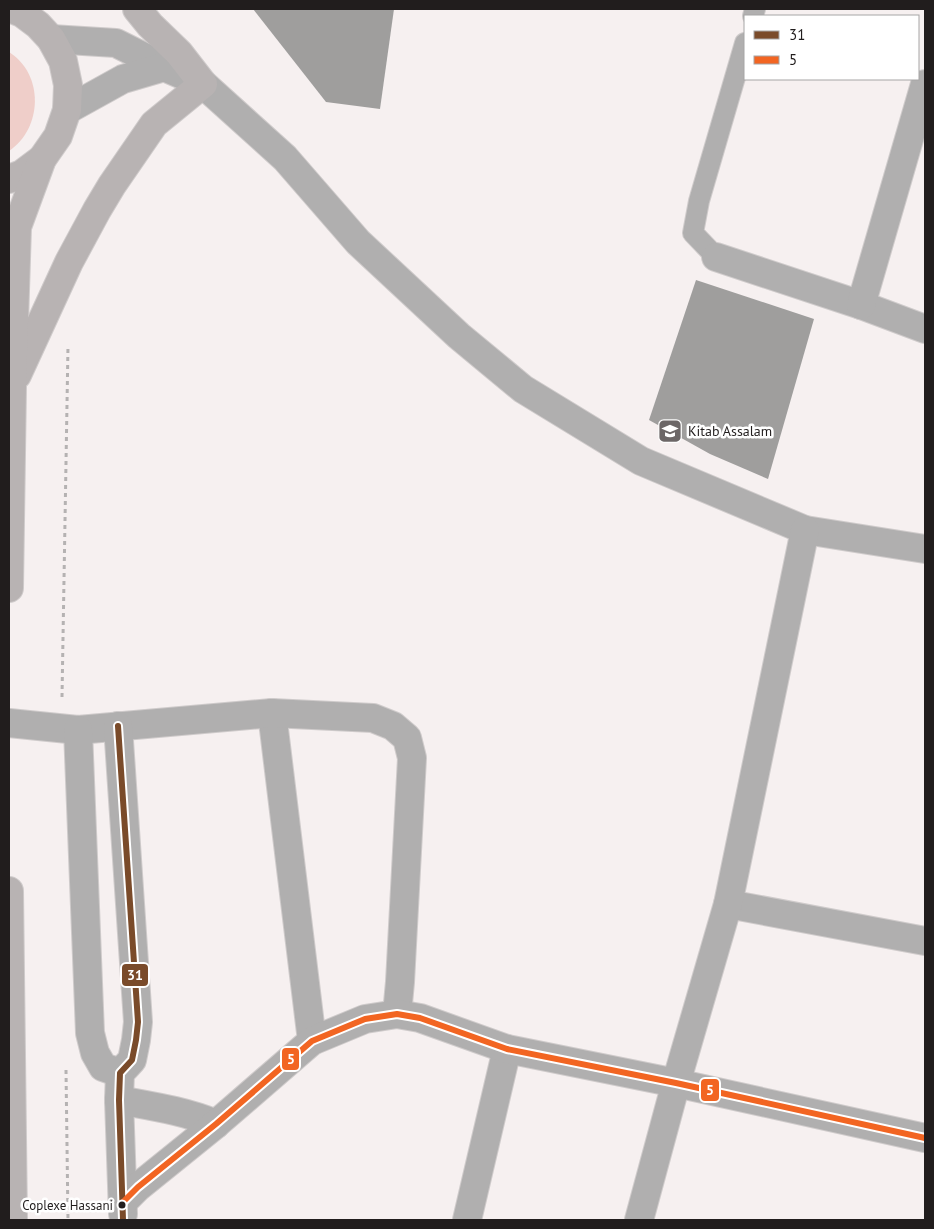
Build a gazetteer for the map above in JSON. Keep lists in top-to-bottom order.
{
  "places": {
    "school or university": ["Kitab Assalam"],
    "other": ["Coplexe Hassani"]
  },
  "lines": ["transit line 31", "transit line 5"],
  "legend": ["31", "5"]
}
